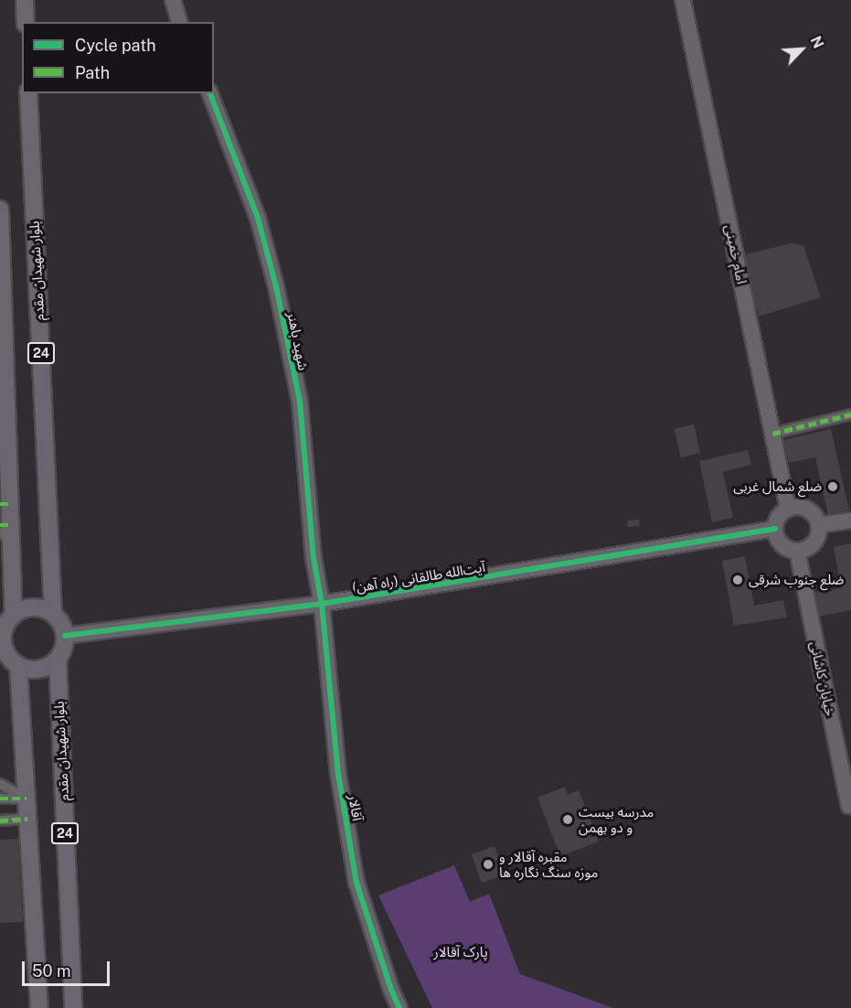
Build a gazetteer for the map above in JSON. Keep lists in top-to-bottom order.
{
  "streets": {
    "main road": ["بلوار شهیدان مقدم", "24"],
    "street": [
      "امام خمینی",
      "شهید باهنر",
      "(راه آهن) آیت‌الله طالقانی",
      "خیابان کاشانی",
      "آقالار"
    ]
  },
  "crossings": [
    ["امام خمینی", "(راه آهن) آیت‌الله طالقانی"],
    ["امام خمینی", "خیابان کاشانی"],
    ["بلوار شهیدان مقدم", "24"],
    ["بلوار شهیدان مقدم", "(راه آهن) آیت‌الله طالقانی"],
    ["شهید باهنر", "(راه آهن) آیت‌الله طالقانی"],
    ["شهید باهنر", "آقالار"],
    ["24", "(راه آهن) آیت‌الله طالقانی"],
    ["(راه آهن) آیت‌الله طالقانی", "خیابان کاشانی"],
    ["(راه آهن) آیت‌الله طالقانی", "آقالار"]
  ],
  "parks": ["پارک آقالار"],
  "places": [
    "ضلع شمال غربی",
    "ضلع جنوب شرقی",
    "مدرسه بیست و دو بهمن",
    "مقبره آقالار و موزه سنگ نگاره ها"
  ],
  "legend": ["Cycle path", "Path"],
  "scale_bar": "50 m",
  "north": "top right"
}
